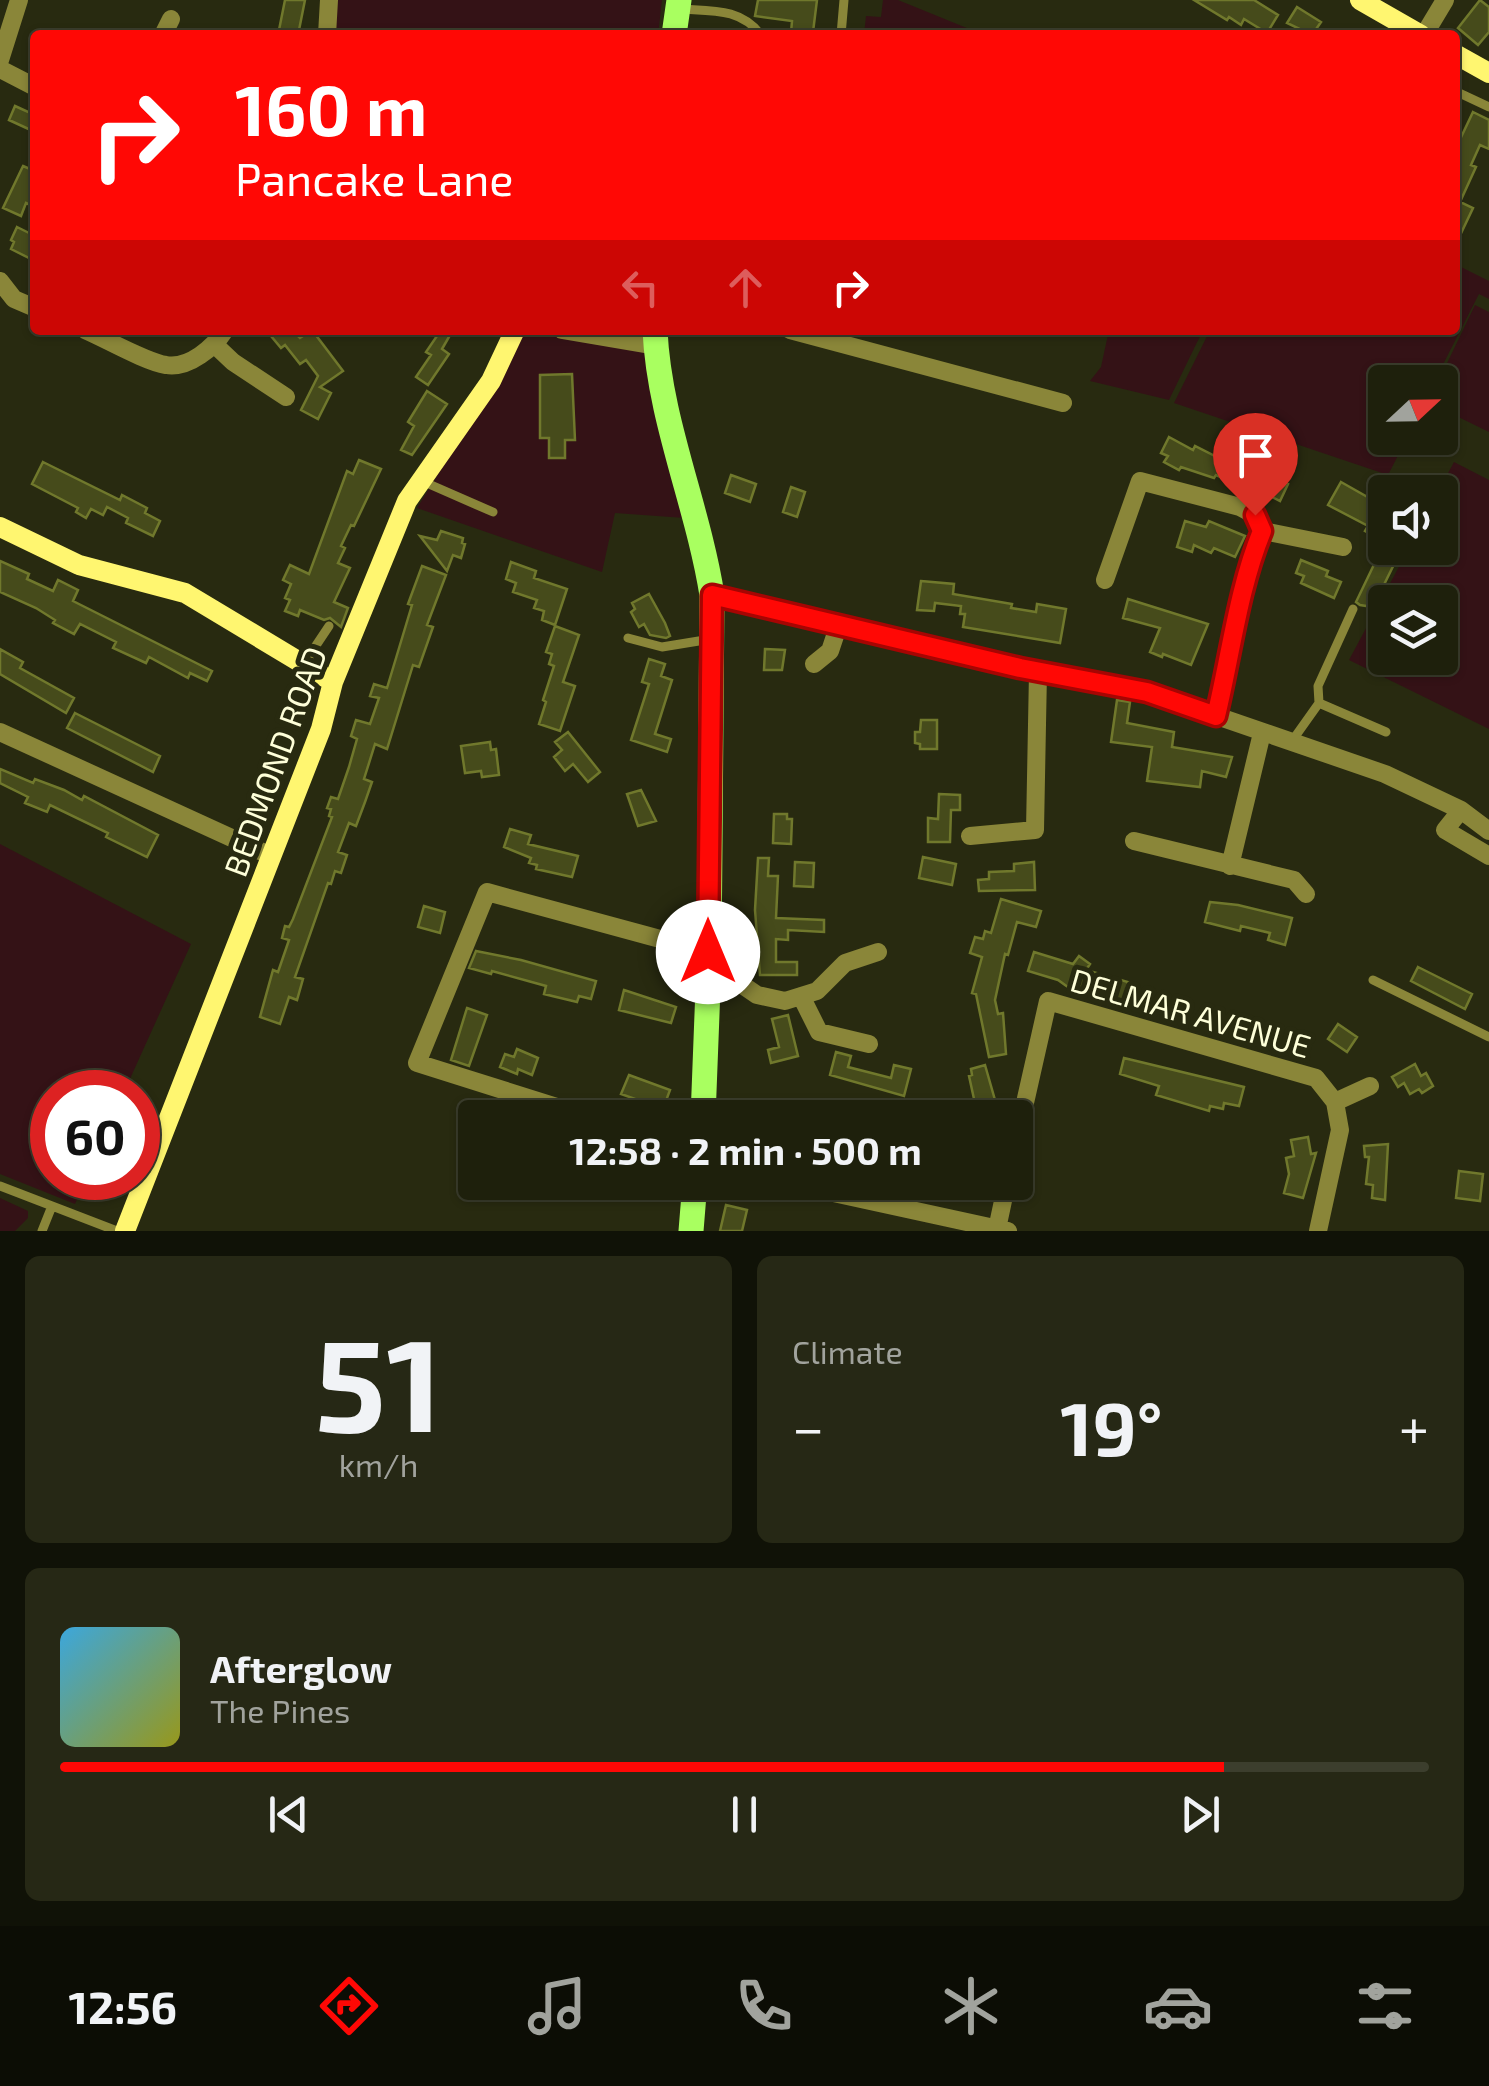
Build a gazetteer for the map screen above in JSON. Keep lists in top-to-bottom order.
{
  "streets": {
    "street": ["BEDMOND ROAD", "DELMAR AVENUE"]
  },
  "north": "right",
  "page": {
    "turn": ["160 m", "Pancake Lane"],
    "limit": "60",
    "trip": "12:58 · 2 min · 500 m",
    "tile": [
      ["51", "km/h"],
      "Climate"
    ],
    "heat": ["−", "19°", "+"],
    "song": ["Afterglow", "The Pines"],
    "tabs": "12:56"
  }
}
